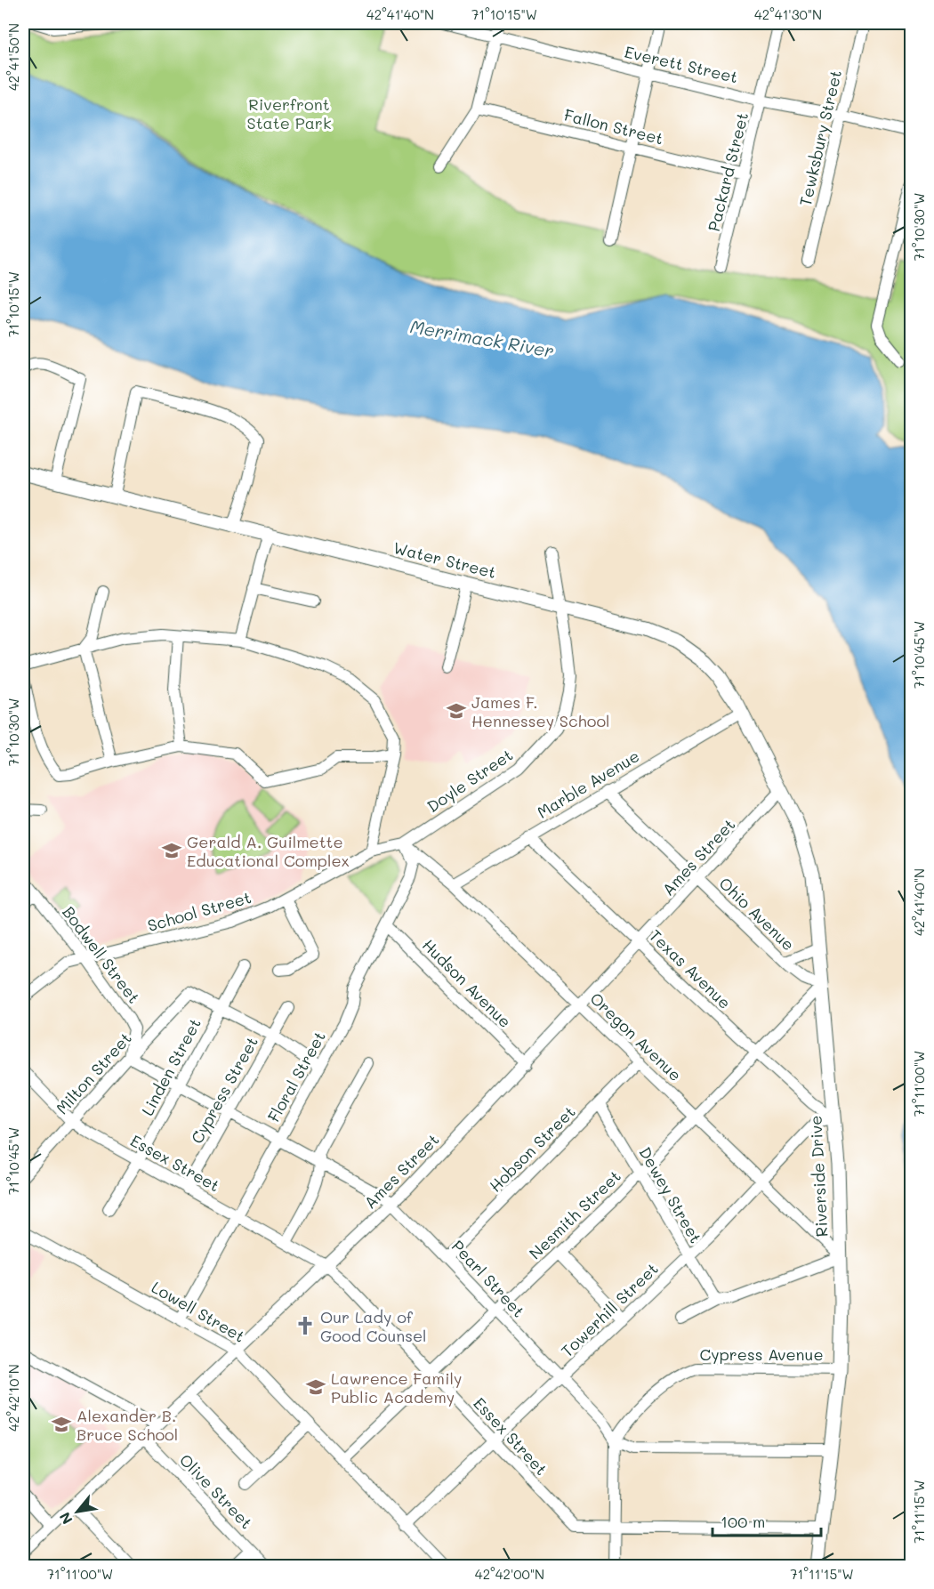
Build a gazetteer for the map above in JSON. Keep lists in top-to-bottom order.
{
  "streets": {
    "main road": ["Water Street", "Riverside Drive"],
    "street": [
      "Everett Street",
      "Fallon Street",
      "Tewksbury Street",
      "Packard Street",
      "Doyle Street",
      "Marble Avenue",
      "Ames Street",
      "School Street",
      "Ohio Avenue",
      "Bodwell Street",
      "Texas Avenue",
      "Hudson Avenue",
      "Oregon Avenue",
      "Linden Street",
      "Milton Street",
      "Floral Street",
      "Cypress Street",
      "Hobson Street",
      "Essex Street",
      "Dewey Street",
      "Nesmith Street",
      "Pearl Street",
      "Towerhill Street",
      "Lowell Street",
      "Cypress Avenue",
      "Olive Street"
    ]
  },
  "crossings": [
    ["Everett Street", "Tewksbury Street"],
    ["Everett Street", "Packard Street"],
    ["Fallon Street", "Packard Street"],
    ["Water Street", "Doyle Street"],
    ["Water Street", "Marble Avenue"],
    ["Water Street", "Ames Street"],
    ["Water Street", "Riverside Drive"],
    ["Doyle Street", "School Street"],
    ["Doyle Street", "Oregon Avenue"],
    ["Doyle Street", "Floral Street"],
    ["Marble Avenue", "Ohio Avenue"],
    ["Marble Avenue", "Texas Avenue"],
    ["Marble Avenue", "Oregon Avenue"],
    ["Ames Street", "Ohio Avenue"],
    ["Ames Street", "Texas Avenue"],
    ["Ames Street", "Hudson Avenue"],
    ["Ames Street", "Oregon Avenue"],
    ["Ames Street", "Essex Street"],
    ["Ames Street", "Riverside Drive"],
    ["Ames Street", "Pearl Street"],
    ["Ames Street", "Lowell Street"],
    ["Ames Street", "Olive Street"],
    ["School Street", "Bodwell Street"],
    ["School Street", "Oregon Avenue"],
    ["School Street", "Floral Street"],
    ["Ohio Avenue", "Riverside Drive"],
    ["Ohio Avenue", "Nesmith Street"],
    ["Bodwell Street", "Milton Street"],
    ["Bodwell Street", "Pearl Street"],
    ["Texas Avenue", "Riverside Drive"],
    ["Texas Avenue", "Nesmith Street"],
    ["Texas Avenue", "Towerhill Street"],
    ["Hudson Avenue", "Floral Street"],
    ["Oregon Avenue", "Floral Street"],
    ["Oregon Avenue", "Hobson Street"],
    ["Oregon Avenue", "Riverside Drive"],
    ["Oregon Avenue", "Nesmith Street"],
    ["Oregon Avenue", "Towerhill Street"],
    ["Linden Street", "Milton Street"],
    ["Linden Street", "Essex Street"],
    ["Linden Street", "Pearl Street"],
    ["Milton Street", "Essex Street"],
    ["Milton Street", "Pearl Street"],
    ["Floral Street", "Essex Street"],
    ["Floral Street", "Pearl Street"],
    ["Floral Street", "Lowell Street"],
    ["Cypress Street", "Essex Street"],
    ["Cypress Street", "Pearl Street"],
    ["Hobson Street", "Dewey Street"],
    ["Hobson Street", "Pearl Street"],
    ["Essex Street", "Riverside Drive"],
    ["Essex Street", "Nesmith Street"],
    ["Essex Street", "Towerhill Street"],
    ["Riverside Drive", "Nesmith Street"],
    ["Riverside Drive", "Towerhill Street"],
    ["Riverside Drive", "Cypress Avenue"],
    ["Dewey Street", "Nesmith Street"],
    ["Dewey Street", "Towerhill Street"],
    ["Nesmith Street", "Pearl Street"],
    ["Nesmith Street", "Lowell Street"],
    ["Pearl Street", "Towerhill Street"],
    ["Pearl Street", "Cypress Avenue"],
    ["Towerhill Street", "Lowell Street"]
  ],
  "water": ["Merrimack River"],
  "parks": ["Riverfront State Park"],
  "places": {
    "school or university": [
      "James F. Hennessey School",
      "Gerald A. Guilmette Educational Complex",
      "Lawrence Family Public Academy",
      "Alexander B. Bruce School"
    ],
    "church": ["Our Lady of Good Counsel"]
  },
  "scale_bar": "100 m",
  "north": "bottom left",
  "coordinates": [
    "42°41'40\"N",
    "71°10'15\"W",
    "42°41'30\"N",
    "42°41'50\"N",
    "71°10'30\"W",
    "71°10'45\"W",
    "71°11'00\"W",
    "42°42'10\"N",
    "71°11'15\"W",
    "42°42'00\"N"
  ]
}
